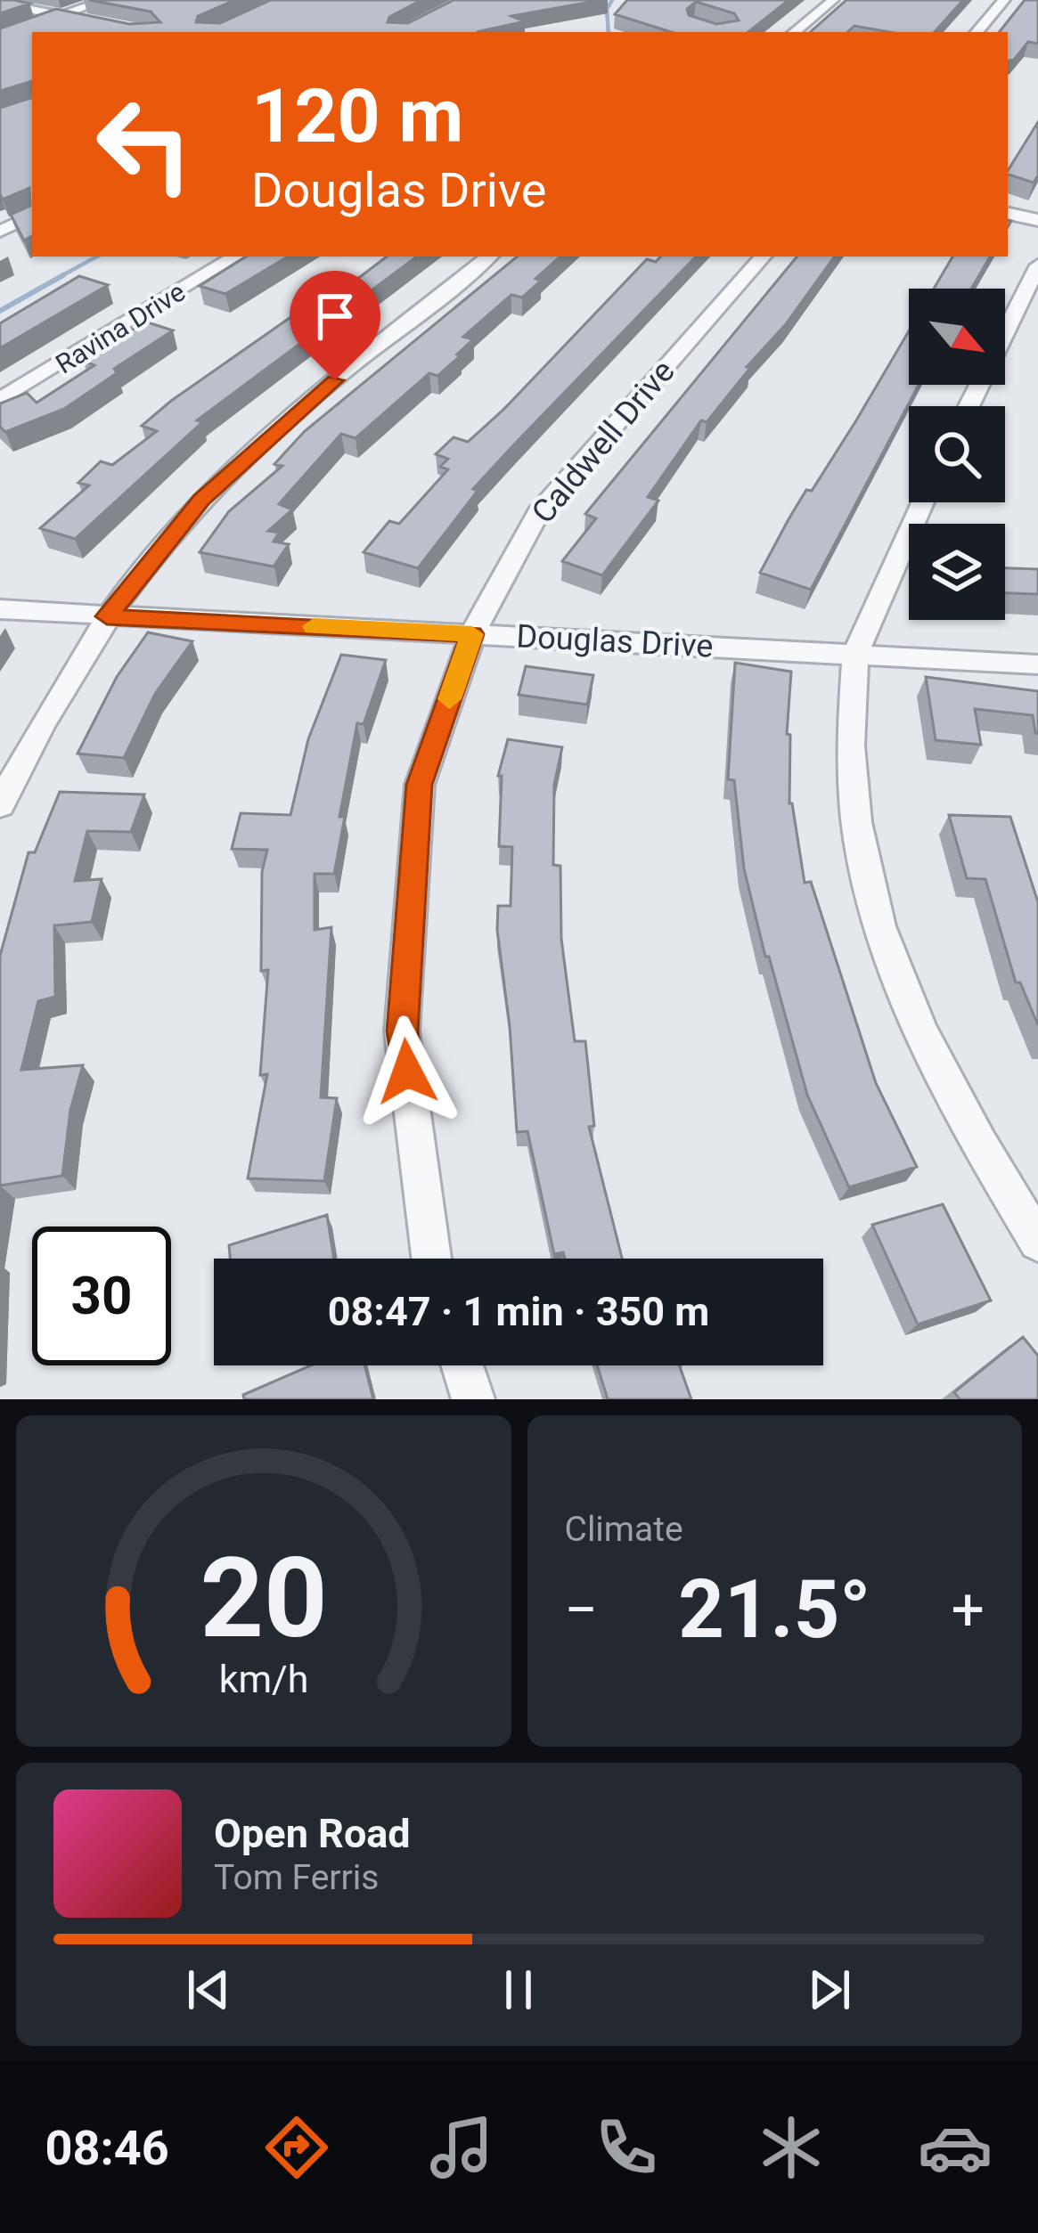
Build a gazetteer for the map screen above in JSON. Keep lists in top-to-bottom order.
{
  "streets": {
    "street": ["Ravina Drive", "Caldwell Drive", "Douglas Drive"]
  },
  "crossings": [
    ["Caldwell Drive", "Douglas Drive"]
  ],
  "north": "bottom right",
  "page": {
    "turn": ["120 m", "Douglas Drive"],
    "limit": "30",
    "trip": "08:47 · 1 min · 350 m",
    "tile": "Climate",
    "heat": ["−", "21.5°", "+"],
    "song": ["Open Road", "Tom Ferris"],
    "tabs": "08:46",
    "gauge": ["20", "km/h"]
  }
}
